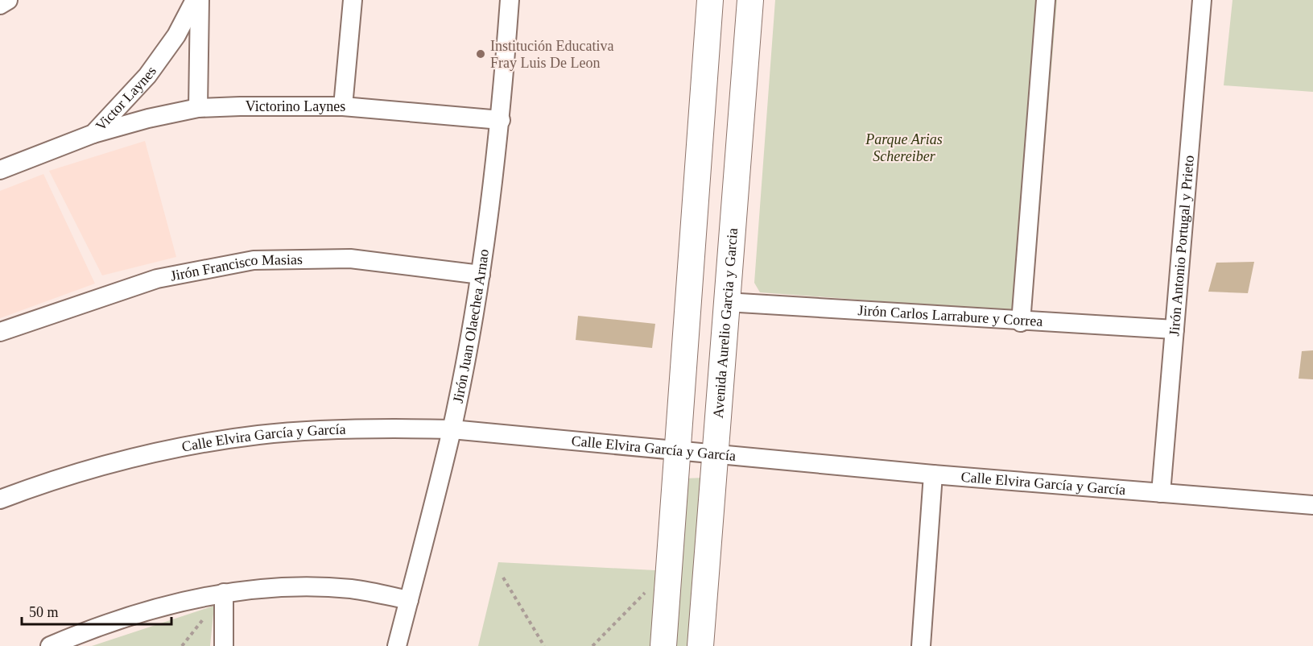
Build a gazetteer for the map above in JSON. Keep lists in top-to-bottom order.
{
  "streets": {
    "main road": ["Avenida Aurelio Garcia y Garcia"],
    "street": [
      "Victor Laynes",
      "Victorino Laynes",
      "Jirón Antonio Portugal y Prieto",
      "Jirón Francisco Masias",
      "Jirón Carlos Larrabure y Correa",
      "Jirón Juan Olaechea Arnao",
      "Calle Elvira García y García"
    ]
  },
  "crossings": [
    ["Victor Laynes", "Victorino Laynes"],
    ["Victorino Laynes", "Jirón Juan Olaechea Arnao"],
    ["Jirón Antonio Portugal y Prieto", "Jirón Carlos Larrabure y Correa"],
    ["Jirón Antonio Portugal y Prieto", "Calle Elvira García y García"],
    ["Jirón Francisco Masias", "Jirón Juan Olaechea Arnao"],
    ["Jirón Carlos Larrabure y Correa", "Avenida Aurelio Garcia y Garcia"],
    ["Avenida Aurelio Garcia y Garcia", "Calle Elvira García y García"],
    ["Jirón Juan Olaechea Arnao", "Calle Elvira García y García"]
  ],
  "parks": ["Parque Arias Schereiber"],
  "places": ["Institución Educativa Fray Luis De Leon"],
  "scale_bar": "50 m"
}
